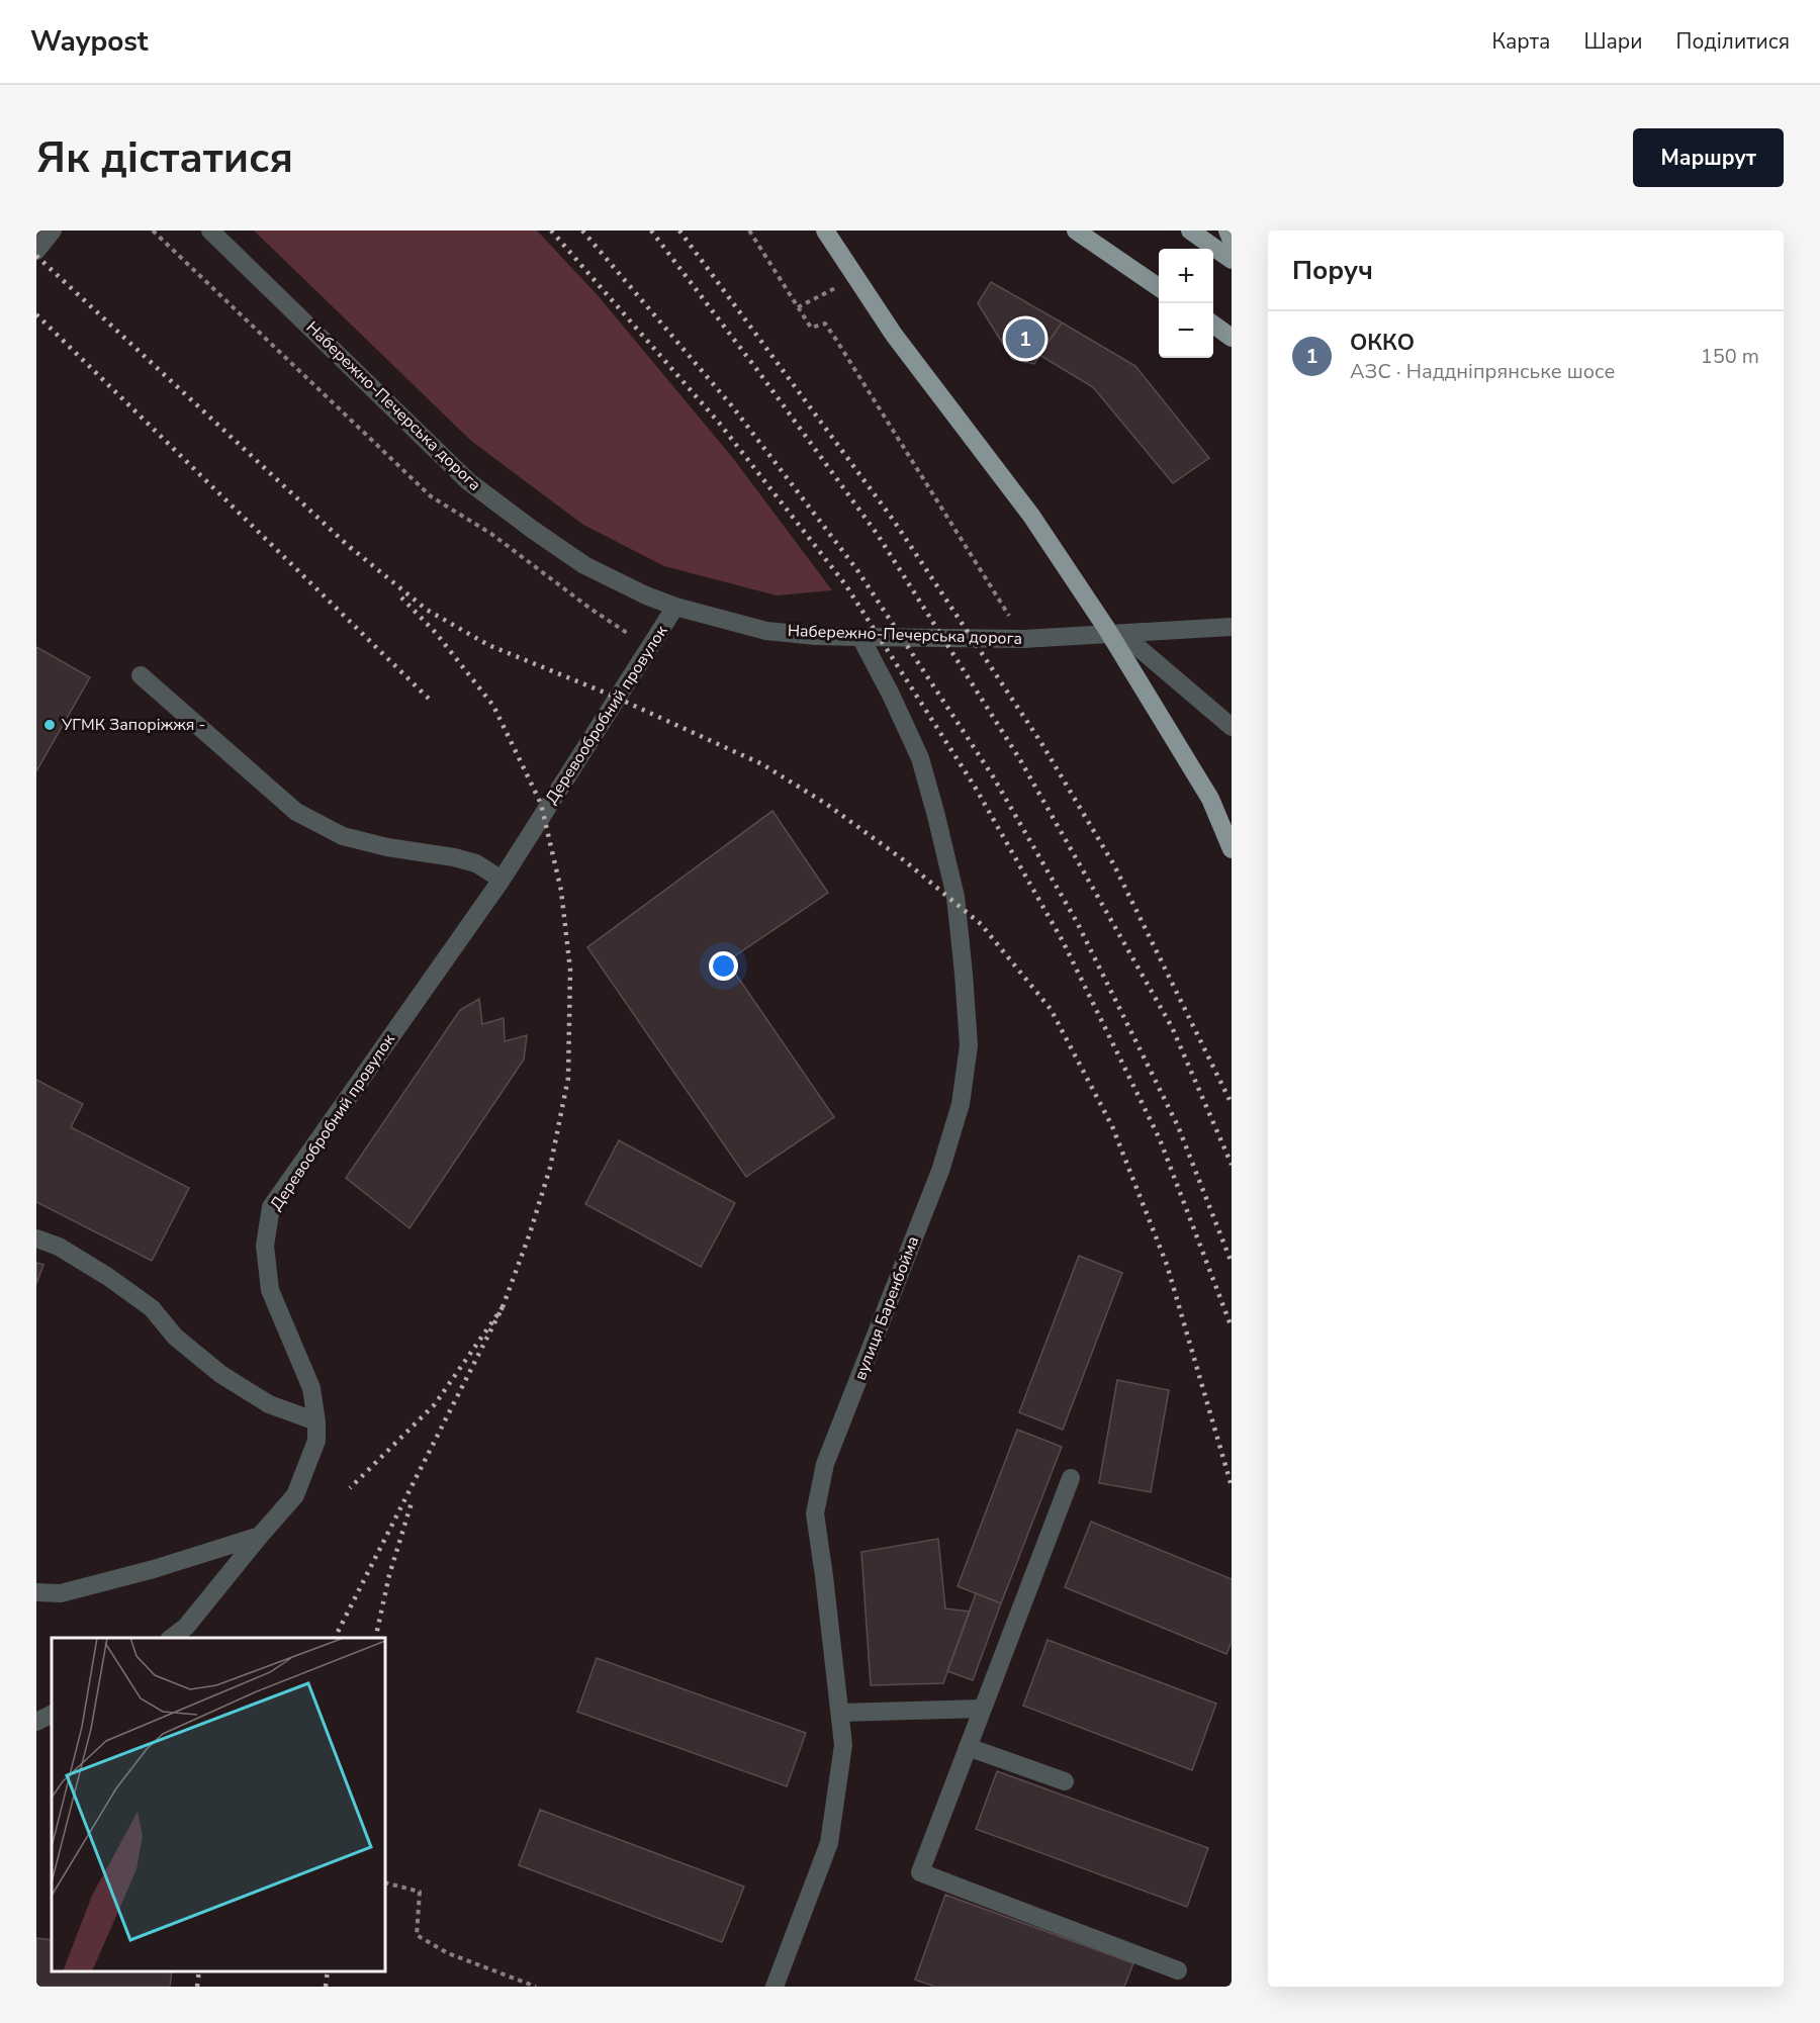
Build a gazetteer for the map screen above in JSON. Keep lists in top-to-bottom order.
{
  "streets": {
    "street": ["Набережно-Печерська дорога", "Деревообробний провулок", "вулиця Баренбойма"]
  },
  "crossings": [
    ["Набережно-Печерська дорога", "Деревообробний провулок"],
    ["Набережно-Печерська дорога", "вулиця Баренбойма"]
  ],
  "places": ["УГМК Запоріжжя -"],
  "page": {
    "header": "Waypost",
    "nav": ["Карта", "Шари", "Поділитися"],
    "buttons": "Маршрут",
    "title": "Як дістатися",
    "heading": "Поруч",
    "map_buttons": ["+", "−"],
    "list": [
      {
        "mark": "1",
        "name": "ОККО",
        "note": "АЗС · Наддніпрянське шосе",
        "value": "150 m"
      }
    ],
    "pins": "1"
  }
}
